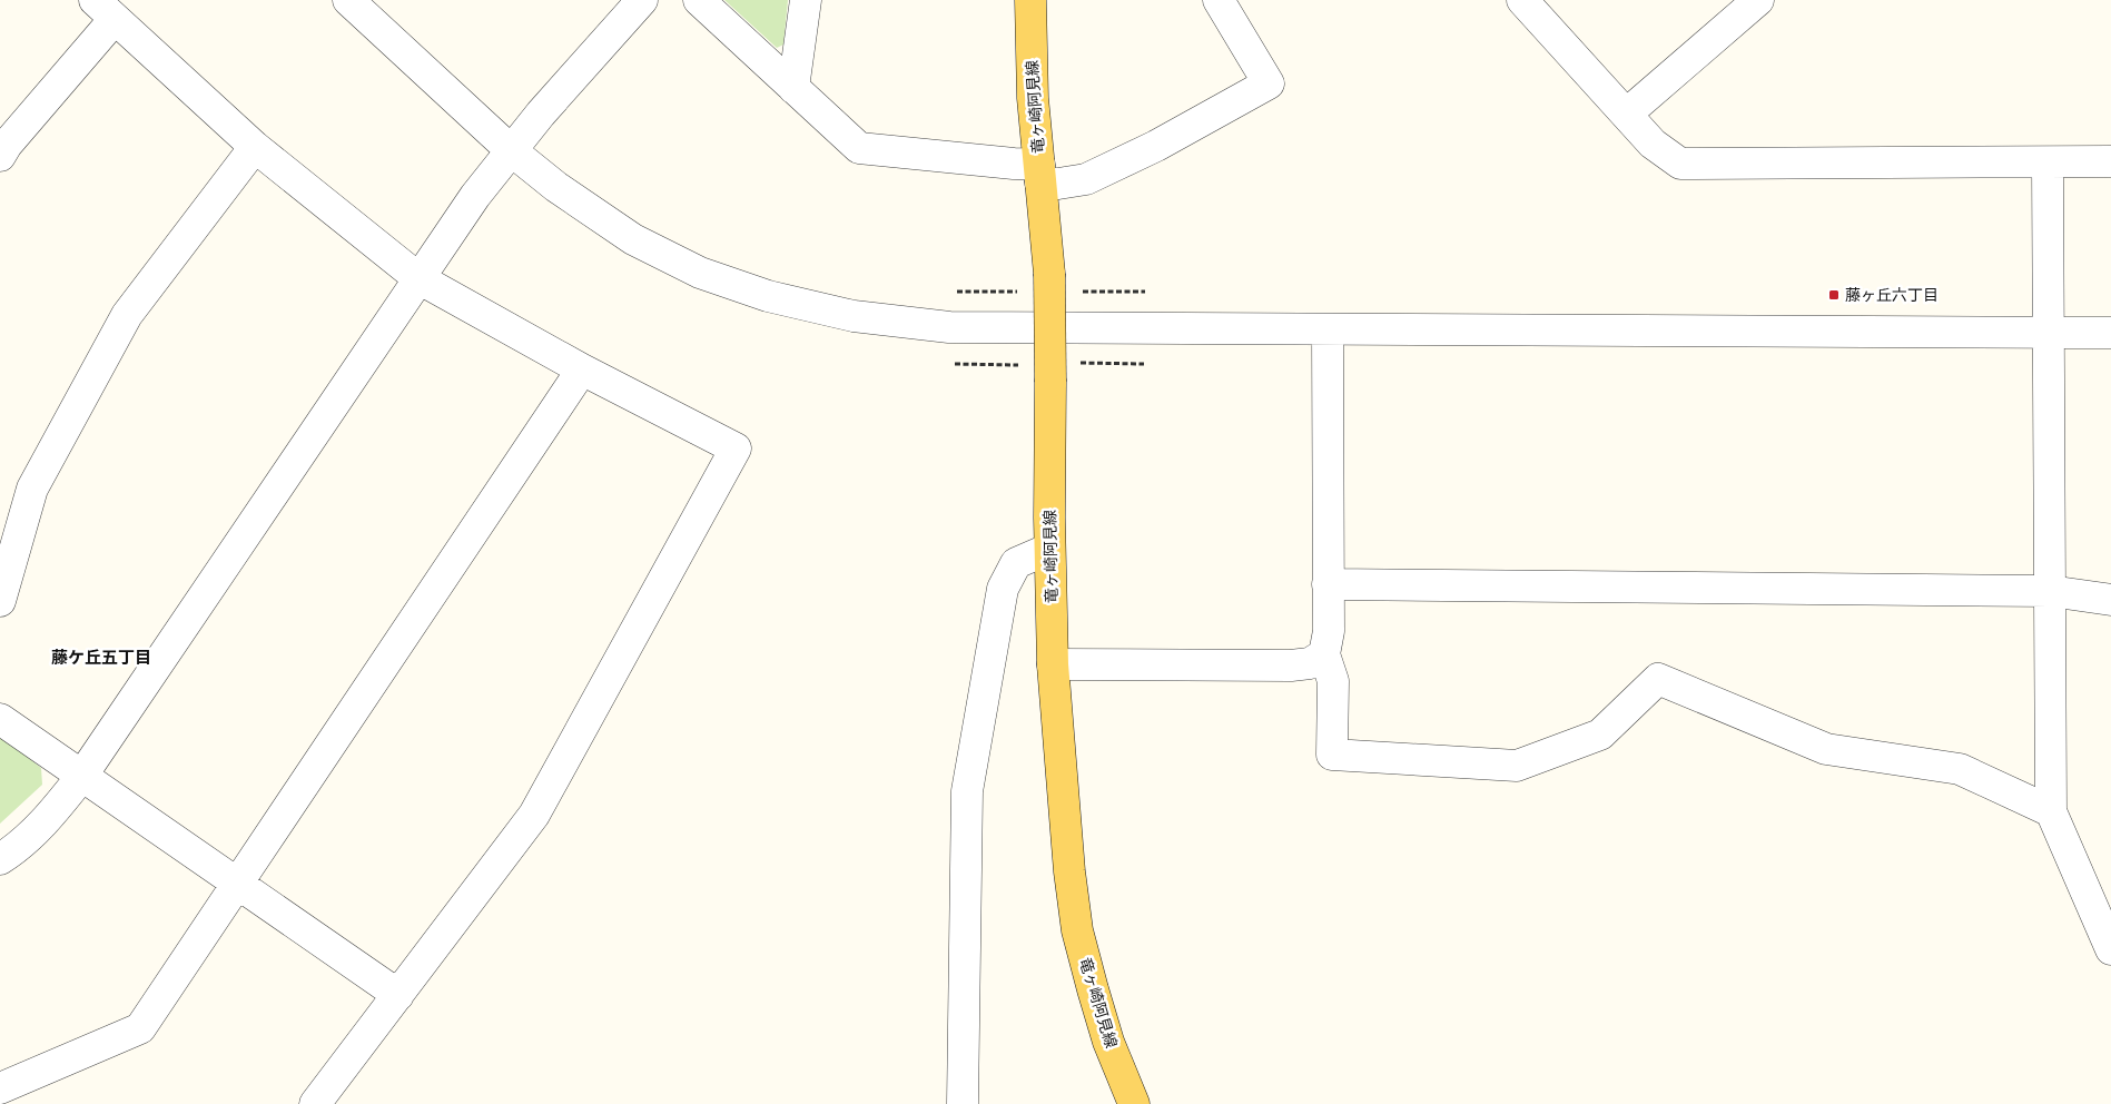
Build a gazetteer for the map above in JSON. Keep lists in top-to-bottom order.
{
  "streets": {
    "main road": ["竜ヶ崎阿見線"]
  },
  "districts": ["藤ケ丘五丁目"],
  "places": {
    "transit": ["藤ヶ丘六丁目"]
  }
}
